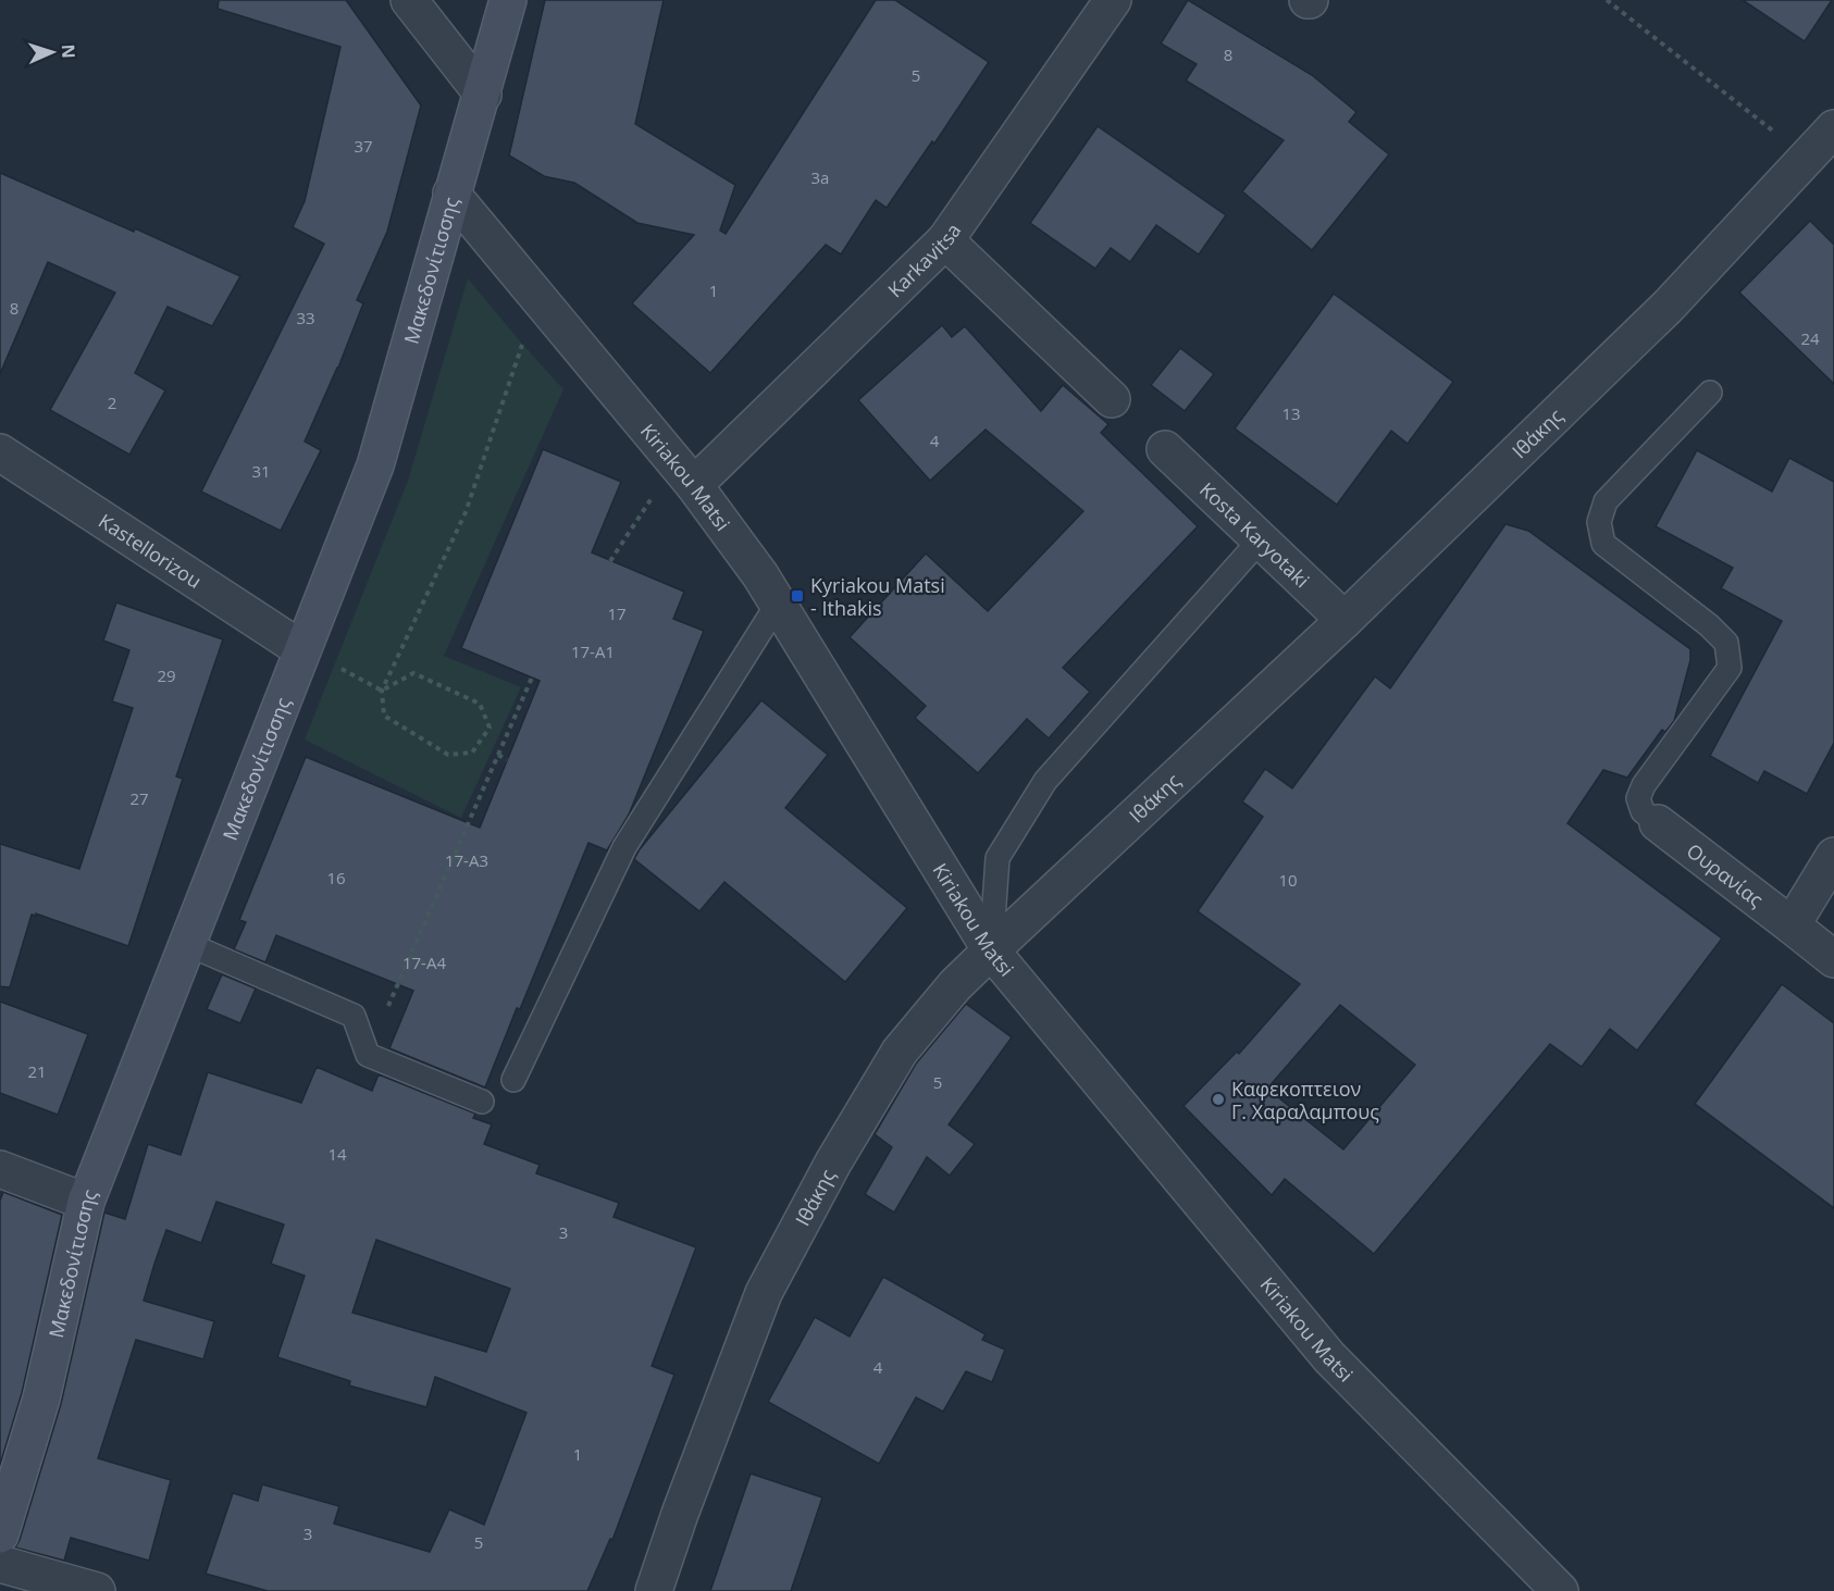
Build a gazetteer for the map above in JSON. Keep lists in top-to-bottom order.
{
  "streets": {
    "main road": ["Μακεδονίτισσης"],
    "street": [
      "Karkavitsa",
      "Ιθάκης",
      "Kiriakou Matsi",
      "Kosta Karyotaki",
      "Kastellorizou",
      "Ουρανίας"
    ]
  },
  "crossings": [
    ["Karkavitsa", "Kiriakou Matsi"],
    ["Μακεδονίτισσης", "Kiriakou Matsi"],
    ["Μακεδονίτισσης", "Kastellorizou"],
    ["Ιθάκης", "Kiriakou Matsi"],
    ["Ιθάκης", "Kosta Karyotaki"]
  ],
  "places": {
    "transit": ["Kyriakou Matsi - Ithakis"],
    "other": ["Καφεκοπτειον Γ. Χαραλαμπους"]
  },
  "house_numbers": [
    "8",
    "5",
    "37",
    "3a",
    "1",
    "8",
    "33",
    "24",
    "2",
    "13",
    "4",
    "31",
    "17",
    "17-A1",
    "29",
    "27",
    "17-A3",
    "16",
    "10",
    "17-A4",
    "21",
    "5",
    "14",
    "3",
    "4",
    "1",
    "3",
    "5"
  ],
  "north": "right"
}
